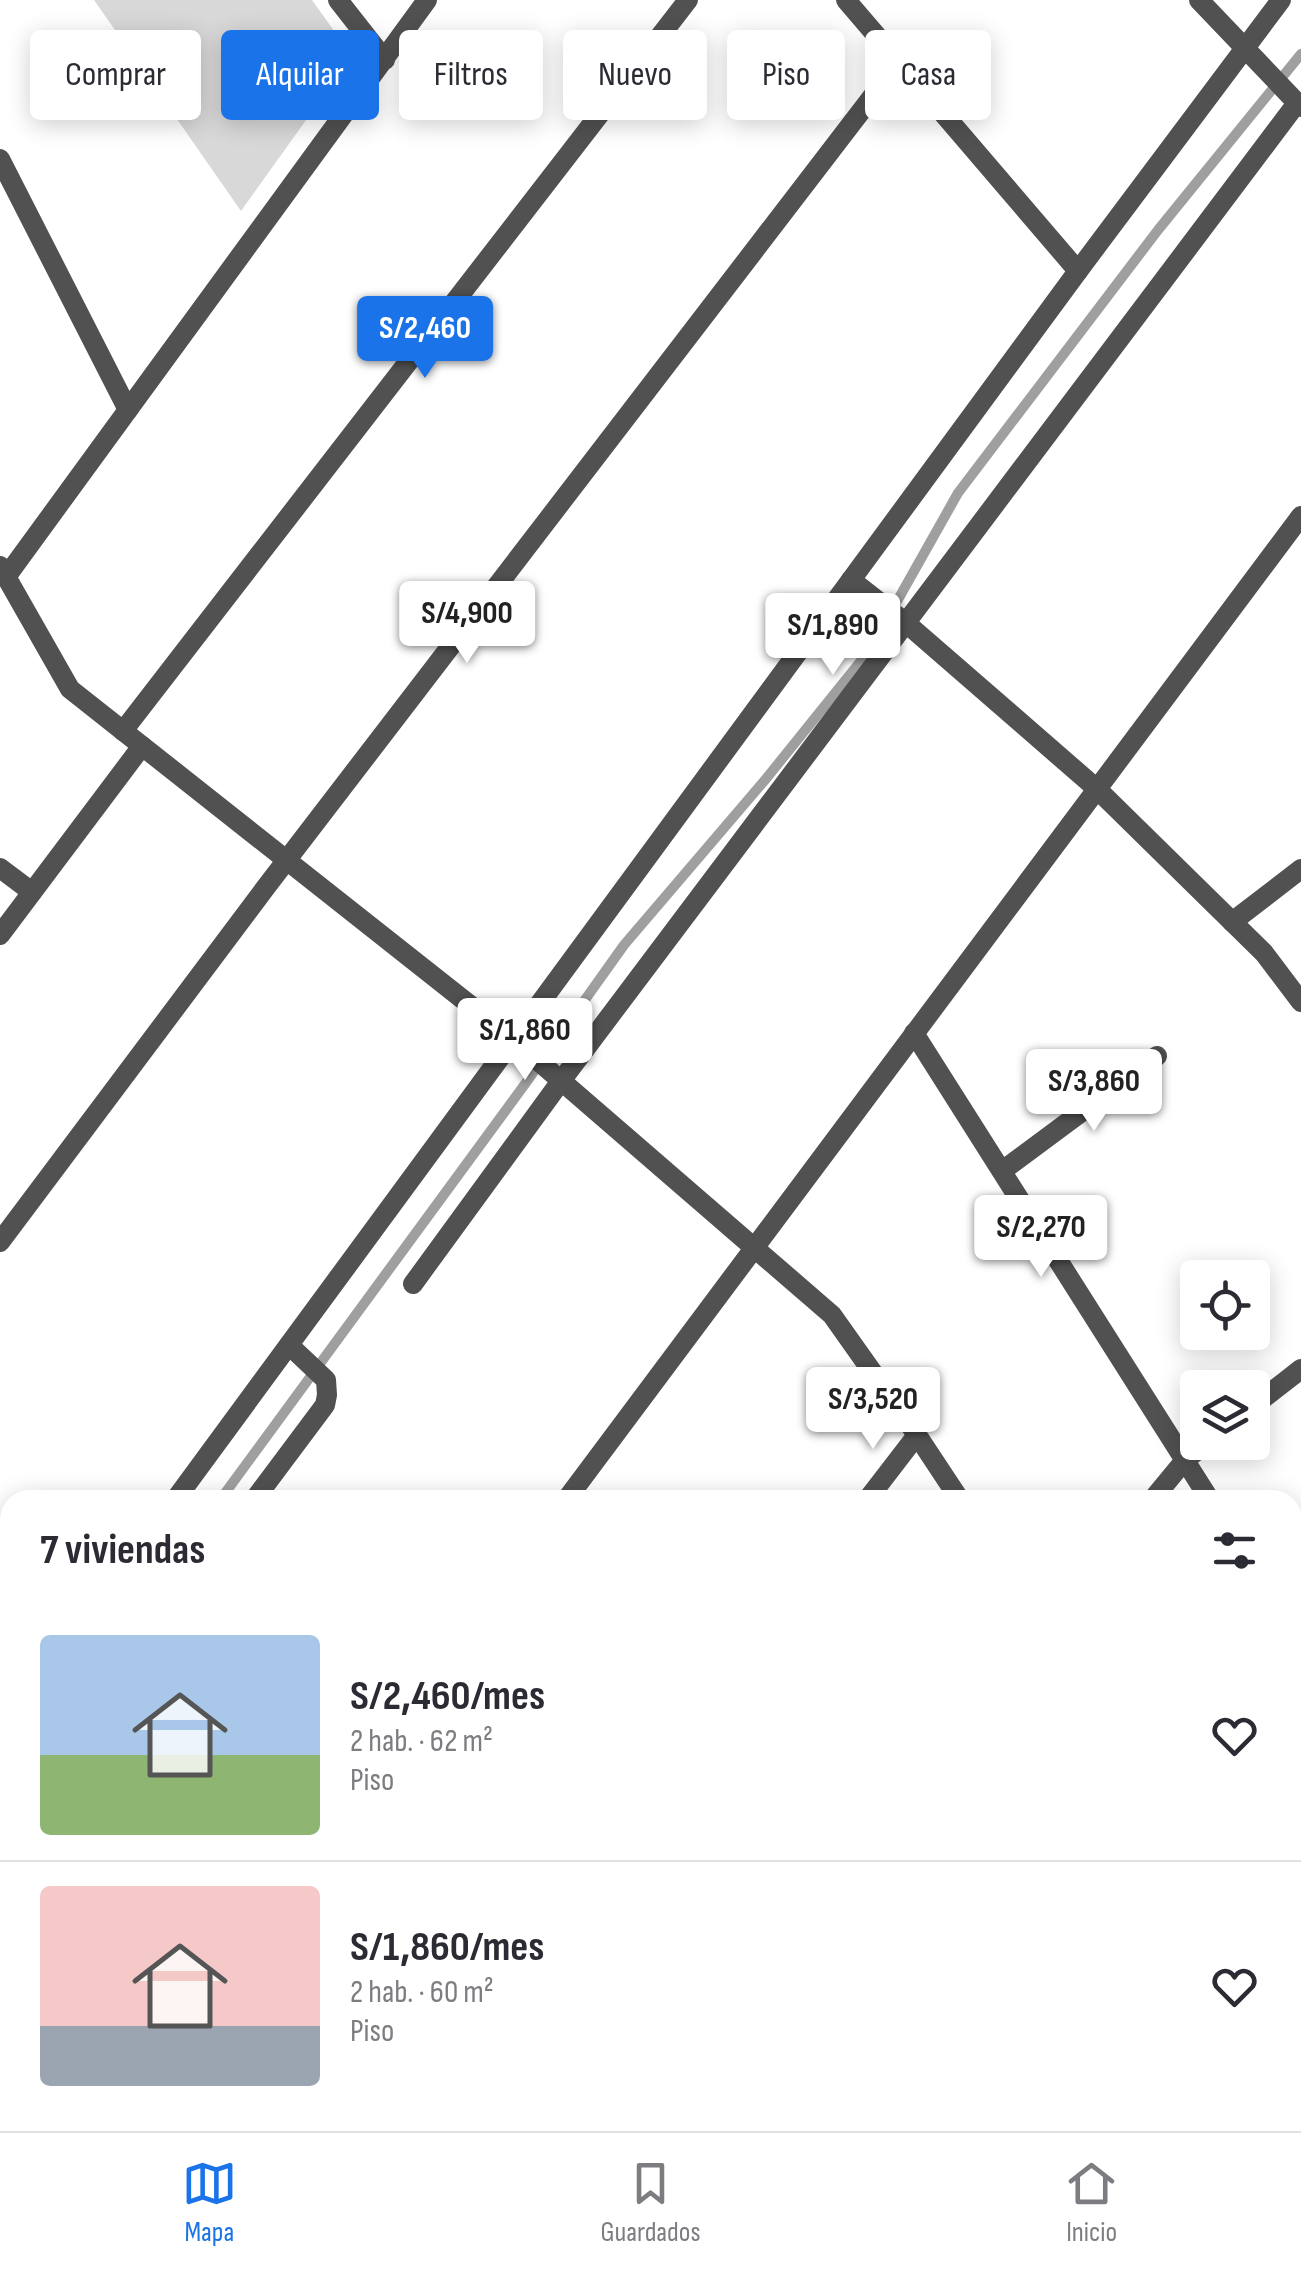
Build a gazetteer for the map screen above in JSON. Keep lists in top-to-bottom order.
{
  "page": {
    "chip": [
      "Comprar",
      "Alquilar",
      "Filtros",
      "Nuevo",
      "Piso",
      "Casa"
    ],
    "price": [
      "S/2,460",
      "S/4,900",
      "S/1,890",
      "S/1,860",
      "S/3,860",
      "S/2,270",
      "S/3,520"
    ],
    "heading": "7 viviendas",
    "list": [
      {
        "name": "S/2,460/mes",
        "note": "2 hab. · 62 m² · Piso"
      },
      {
        "name": "S/1,860/mes",
        "note": "2 hab. · 60 m² · Piso"
      }
    ],
    "tabs": ["Mapa", "Guardados", "Inicio"]
  }
}
